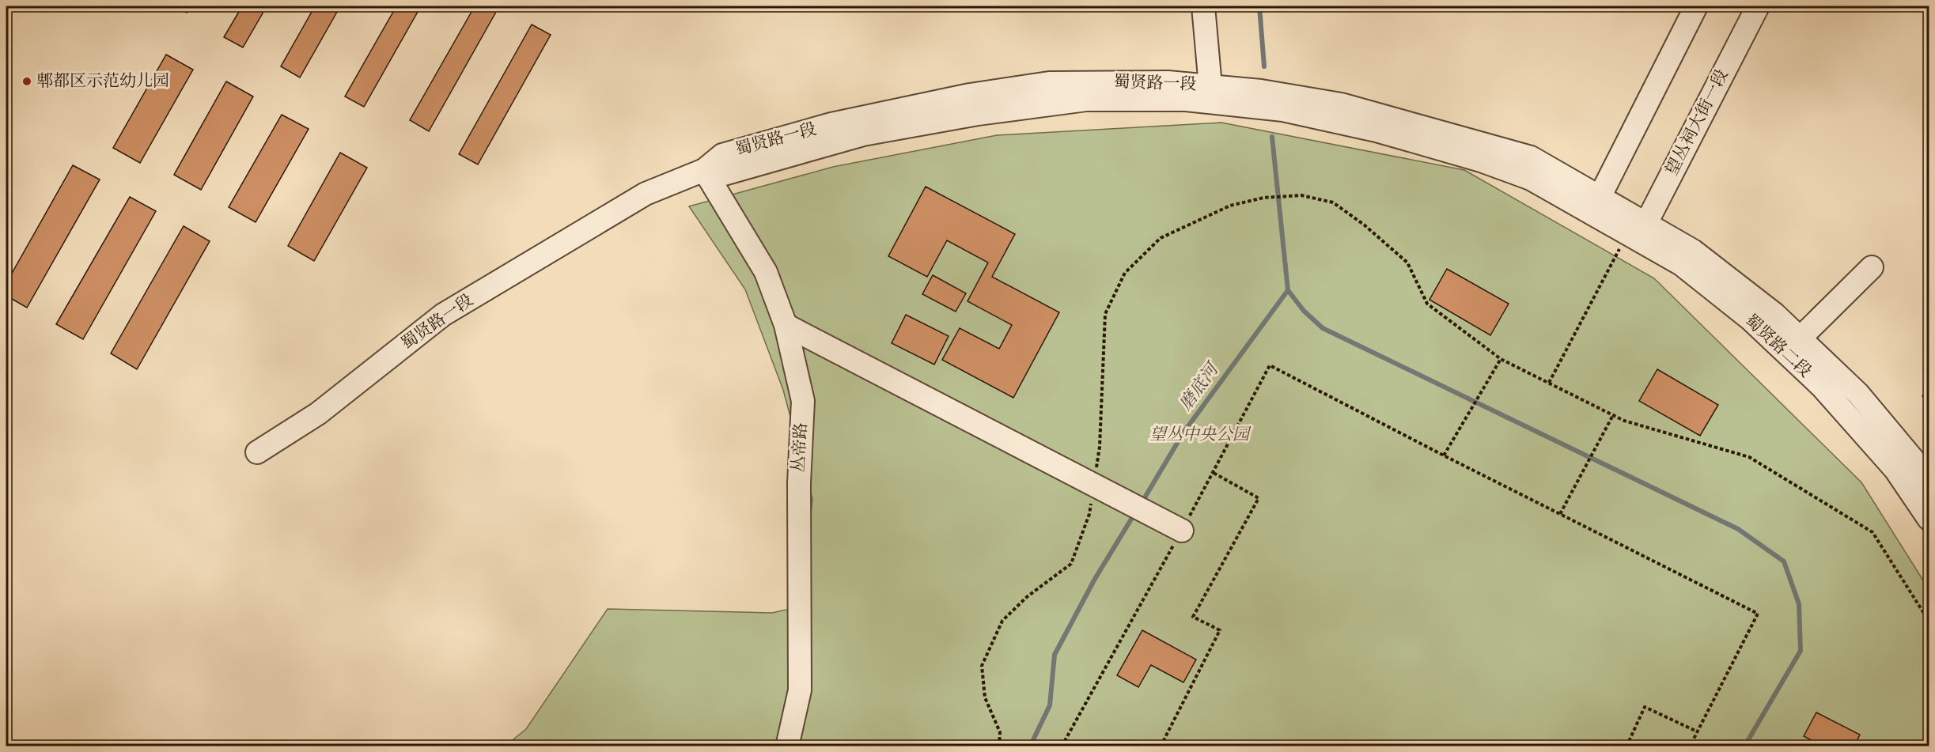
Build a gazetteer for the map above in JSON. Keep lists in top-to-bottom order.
{
  "streets": {
    "street": [
      "蜀贤路一段",
      "望丛祠大街一段",
      "蜀贤路二段",
      "丛帝路"
    ]
  },
  "crossings": [
    ["蜀贤路一段", "蜀贤路二段"],
    ["蜀贤路一段", "丛帝路"],
    ["望丛祠大街一段", "蜀贤路二段"]
  ],
  "water": ["磨底河"],
  "parks": ["望丛中央公园"],
  "places": ["郫都区示范幼儿园"]
}
